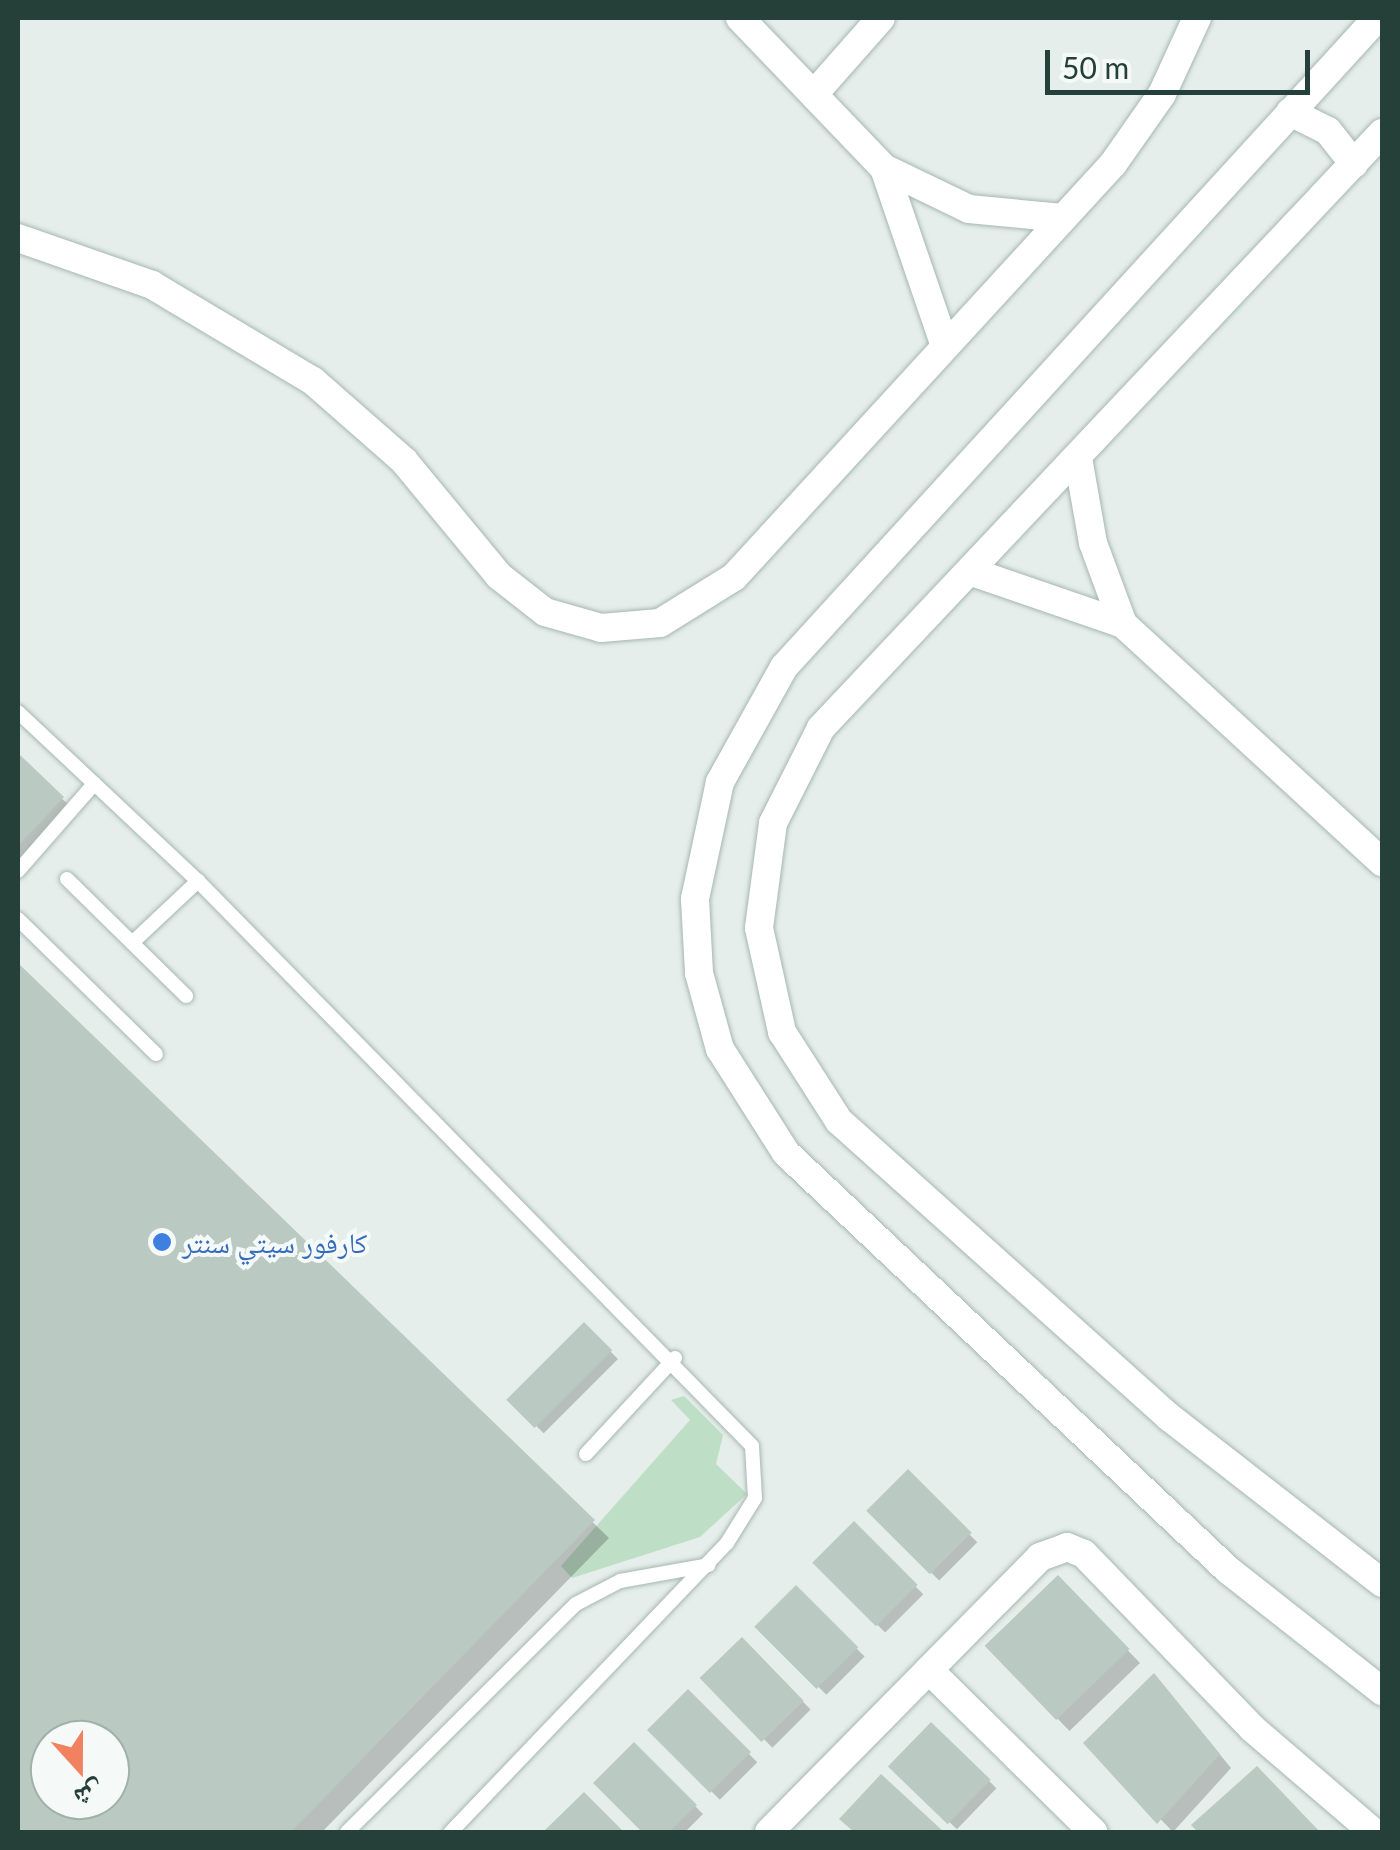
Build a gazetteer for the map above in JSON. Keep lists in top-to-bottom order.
{
  "places": ["كارفور سيتي سنتر"],
  "scale_bar": "50 m",
  "north": "bottom"
}
